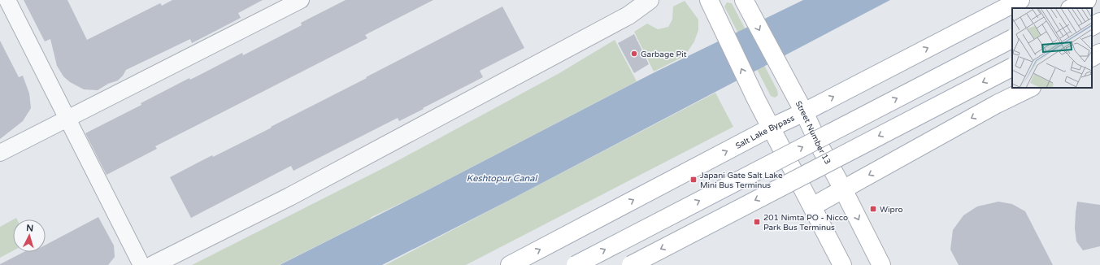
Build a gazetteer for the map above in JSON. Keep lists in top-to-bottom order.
{
  "streets": {
    "main road": ["Salt Lake Bypass", "Street Number 13"]
  },
  "crossings": [
    ["Salt Lake Bypass", "Street Number 13"]
  ],
  "water": ["Keshtopur Canal"],
  "places": {
    "other": ["Garbage Pit"],
    "transit": ["Japani Gate Salt Lake Mini Bus Terminus", "Wipro", "201 Nimta PO - Nicco Park Bus Terminus"]
  },
  "north": "top"
}
